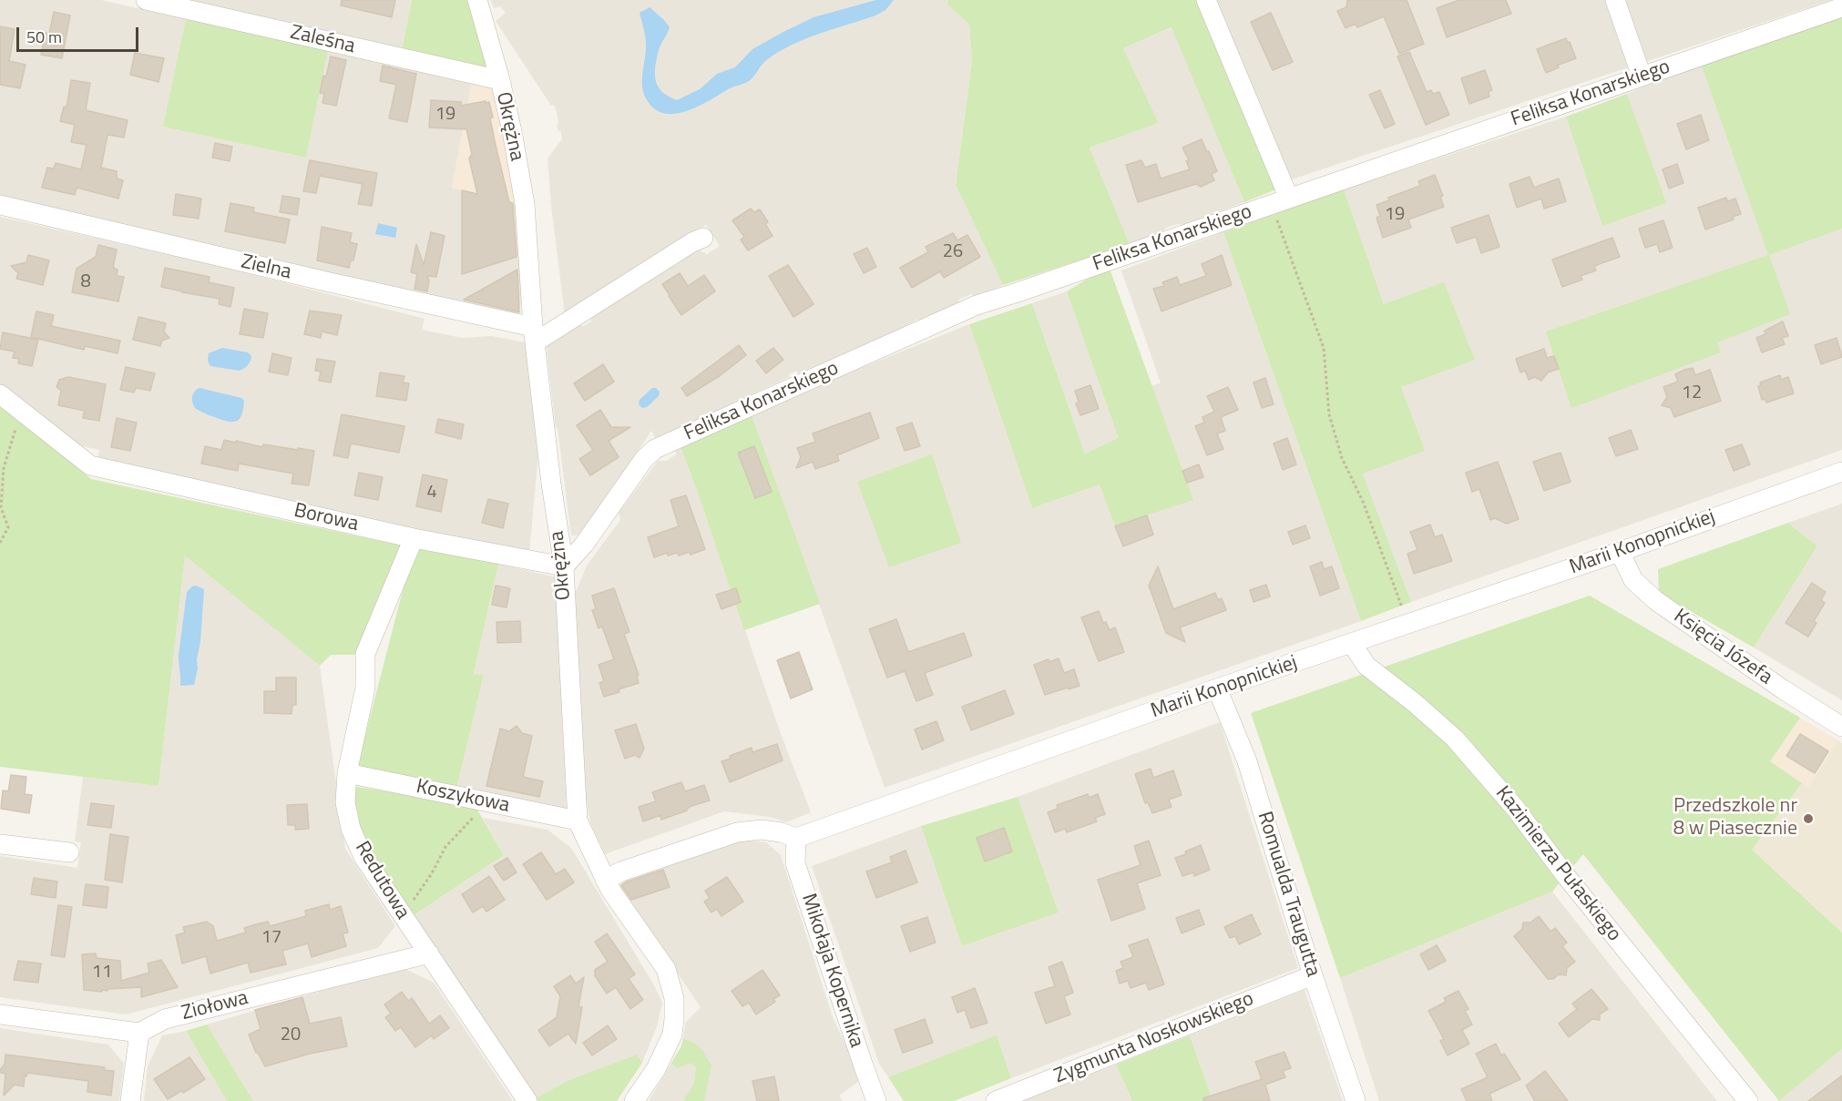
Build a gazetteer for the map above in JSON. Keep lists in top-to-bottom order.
{
  "streets": {
    "street": [
      "Zaleśna",
      "Feliksa Konarskiego",
      "Okrężna",
      "Zielna",
      "Borowa",
      "Marii Konopnickiej",
      "Księcia Józefa",
      "Koszykowa",
      "Kazimierza Pułaskiego",
      "Redutowa",
      "Romualda Traugutta",
      "Mikołaja Kopernika",
      "Ziołowa",
      "Zygmunta Noskowskiego"
    ]
  },
  "crossings": [
    ["Zaleśna", "Okrężna"],
    ["Feliksa Konarskiego", "Okrężna"],
    ["Feliksa Konarskiego", "Borowa"],
    ["Okrężna", "Zielna"],
    ["Okrężna", "Borowa"],
    ["Okrężna", "Koszykowa"],
    ["Borowa", "Redutowa"],
    ["Marii Konopnickiej", "Księcia Józefa"],
    ["Marii Konopnickiej", "Kazimierza Pułaskiego"],
    ["Marii Konopnickiej", "Romualda Traugutta"],
    ["Marii Konopnickiej", "Mikołaja Kopernika"],
    ["Koszykowa", "Redutowa"],
    ["Redutowa", "Ziołowa"],
    ["Romualda Traugutta", "Zygmunta Noskowskiego"]
  ],
  "places": ["Przedszkole nr 8 w Piasecznie"],
  "house_numbers": [
    "19",
    "19",
    "26",
    "8",
    "12",
    "4",
    "17",
    "11",
    "20"
  ],
  "scale_bar": "50 m"
}
